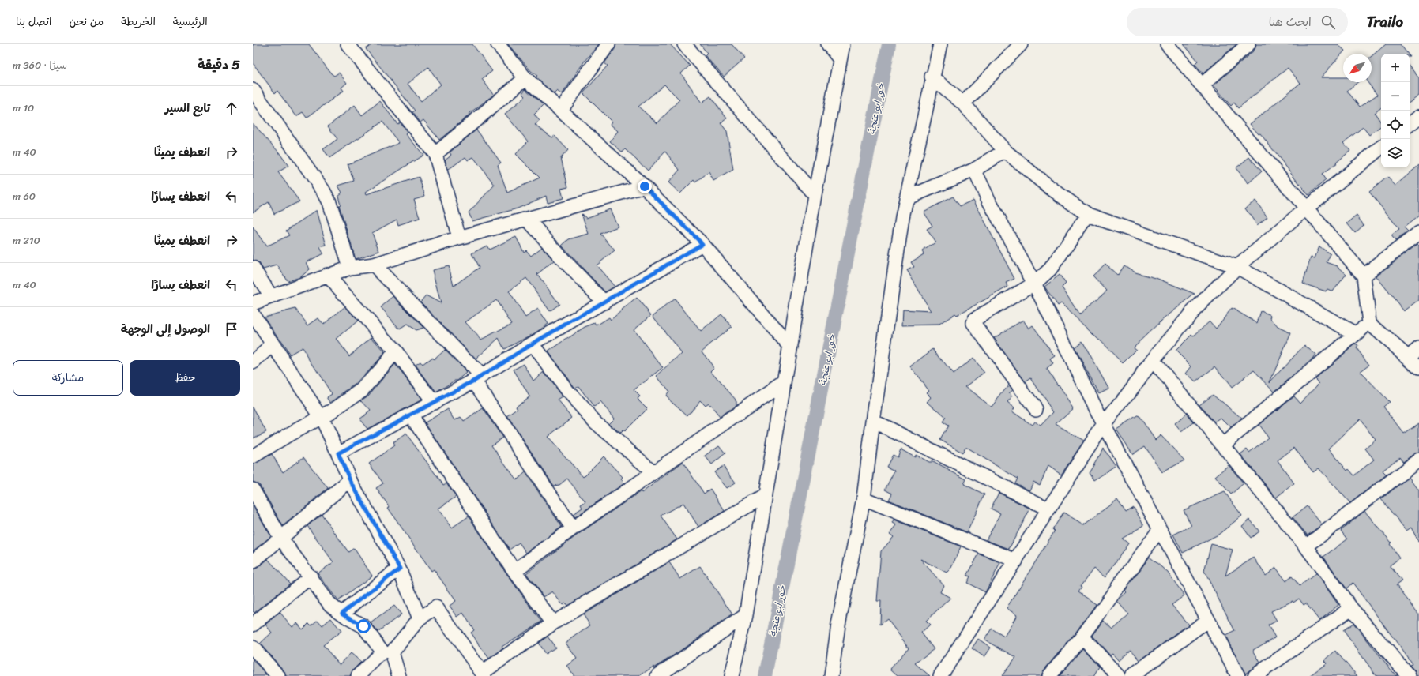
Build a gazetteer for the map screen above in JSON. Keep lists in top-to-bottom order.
{
  "water": ["خور ابو عنجة"],
  "north": "bottom left",
  "page": {
    "header": "Trailo",
    "search": "ابحث هنا",
    "nav": [
      "الرئيسية",
      "الخريطة",
      "من نحن",
      "اتصل بنا"
    ],
    "heading": ["5 دقيقة", "سيرًا · 360 m"],
    "map_buttons": ["+", "−"],
    "list": [
      ["تابع السير", "10 m"],
      ["انعطف يمينًا", "40 m"],
      ["انعطف يسارًا", "60 m"],
      ["انعطف يمينًا", "210 m"],
      ["انعطف يسارًا", "40 m"],
      "الوصول إلى الوجهة"
    ],
    "buttons": ["حفظ", "مشاركة"]
  }
}
